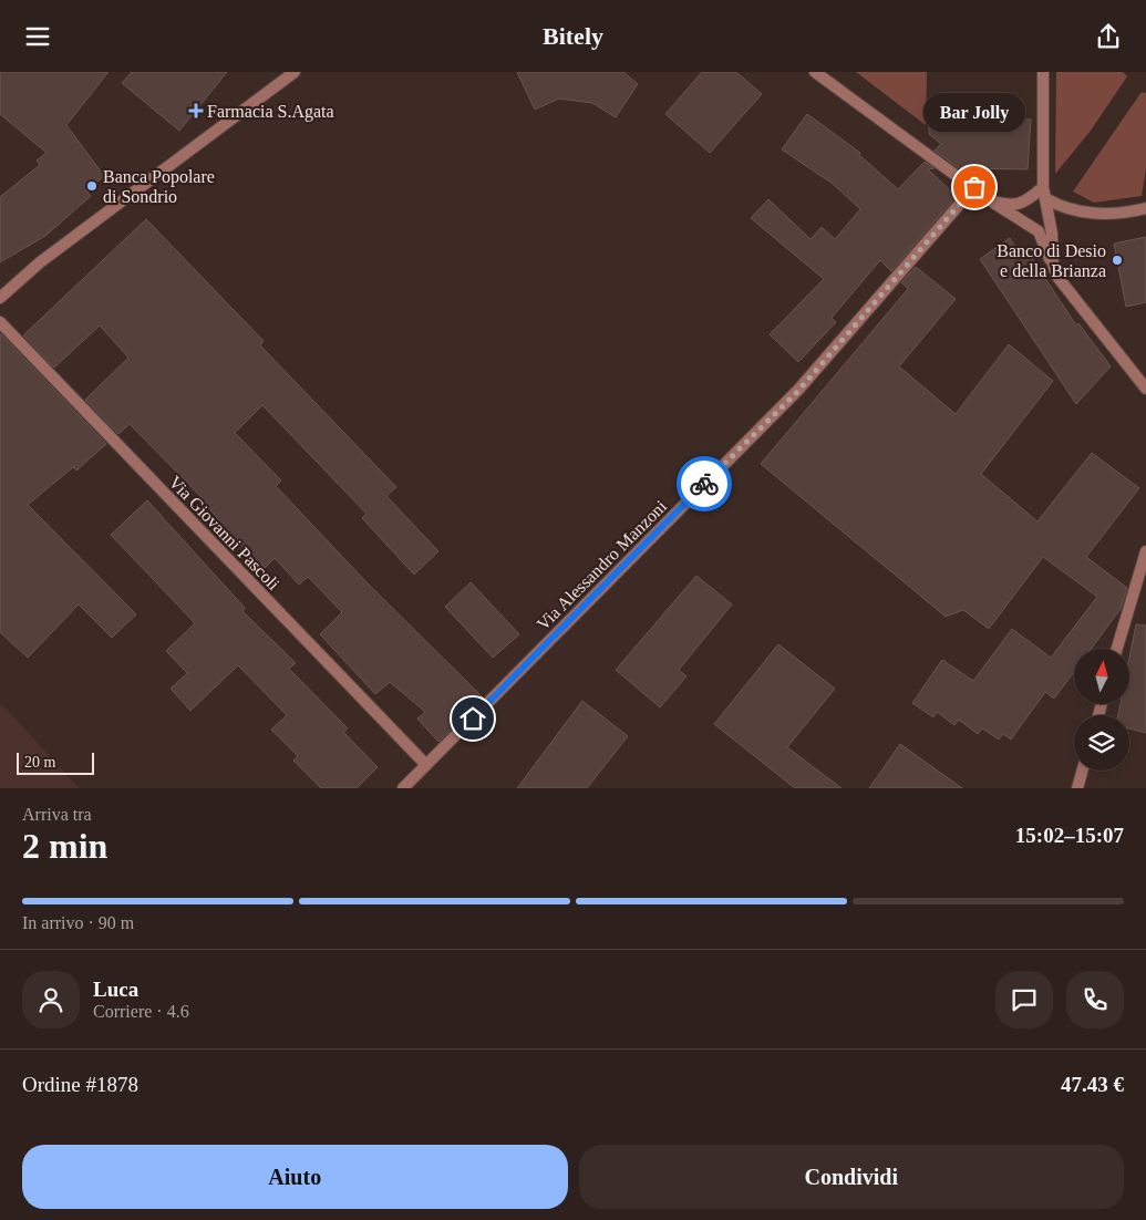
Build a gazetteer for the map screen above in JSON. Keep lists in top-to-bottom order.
{
  "streets": {
    "street": ["Via Giovanni Pascoli", "Via Alessandro Manzoni"]
  },
  "crossings": [
    ["Via Giovanni Pascoli", "Via Alessandro Manzoni"]
  ],
  "places": {
    "health": ["Farmacia S.Agata"],
    "other": ["Banca Popolare di Sondrio", "Bar Jolly", "Banco di Desio e della Brianza"]
  },
  "scale_bar": "20 m",
  "north": "top",
  "page": {
    "header": "Bitely",
    "bubble": "Bar Jolly",
    "scale": "20 m",
    "heading": ["2 min", "Arriva tra", "15:02–15:07"],
    "panel": [
      "Luca",
      "Corriere · 4.6",
      "Ordine #1878",
      "47.43 €"
    ],
    "bar": "In arrivo · 90 m",
    "buttons": ["Aiuto", "Condividi"]
  }
}
